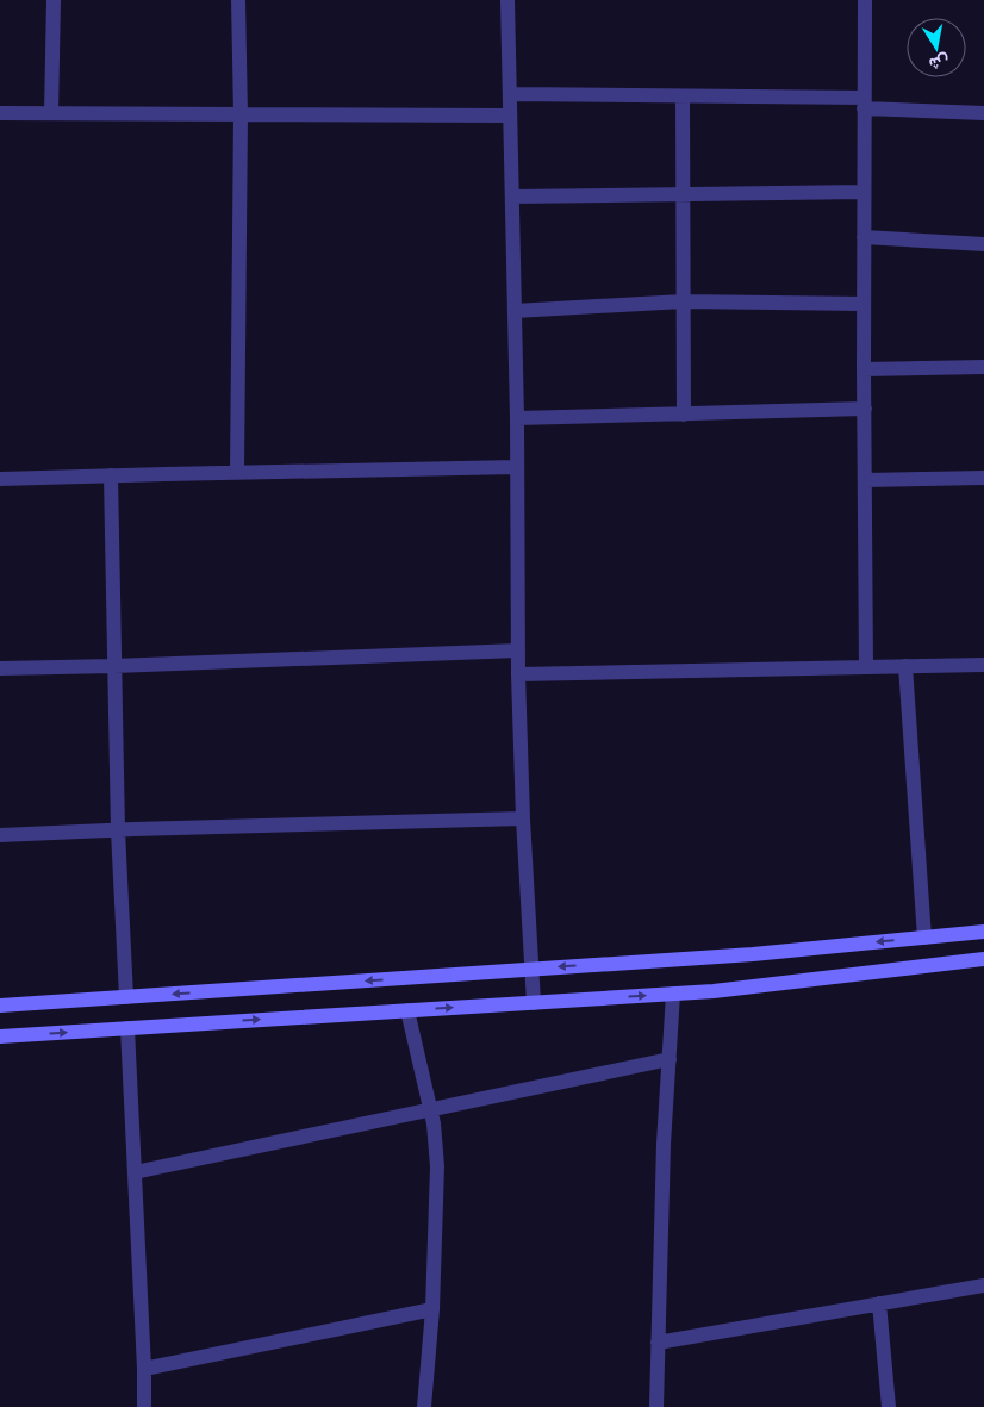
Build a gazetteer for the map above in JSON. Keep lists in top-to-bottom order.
{
  "north": "bottom"
}
